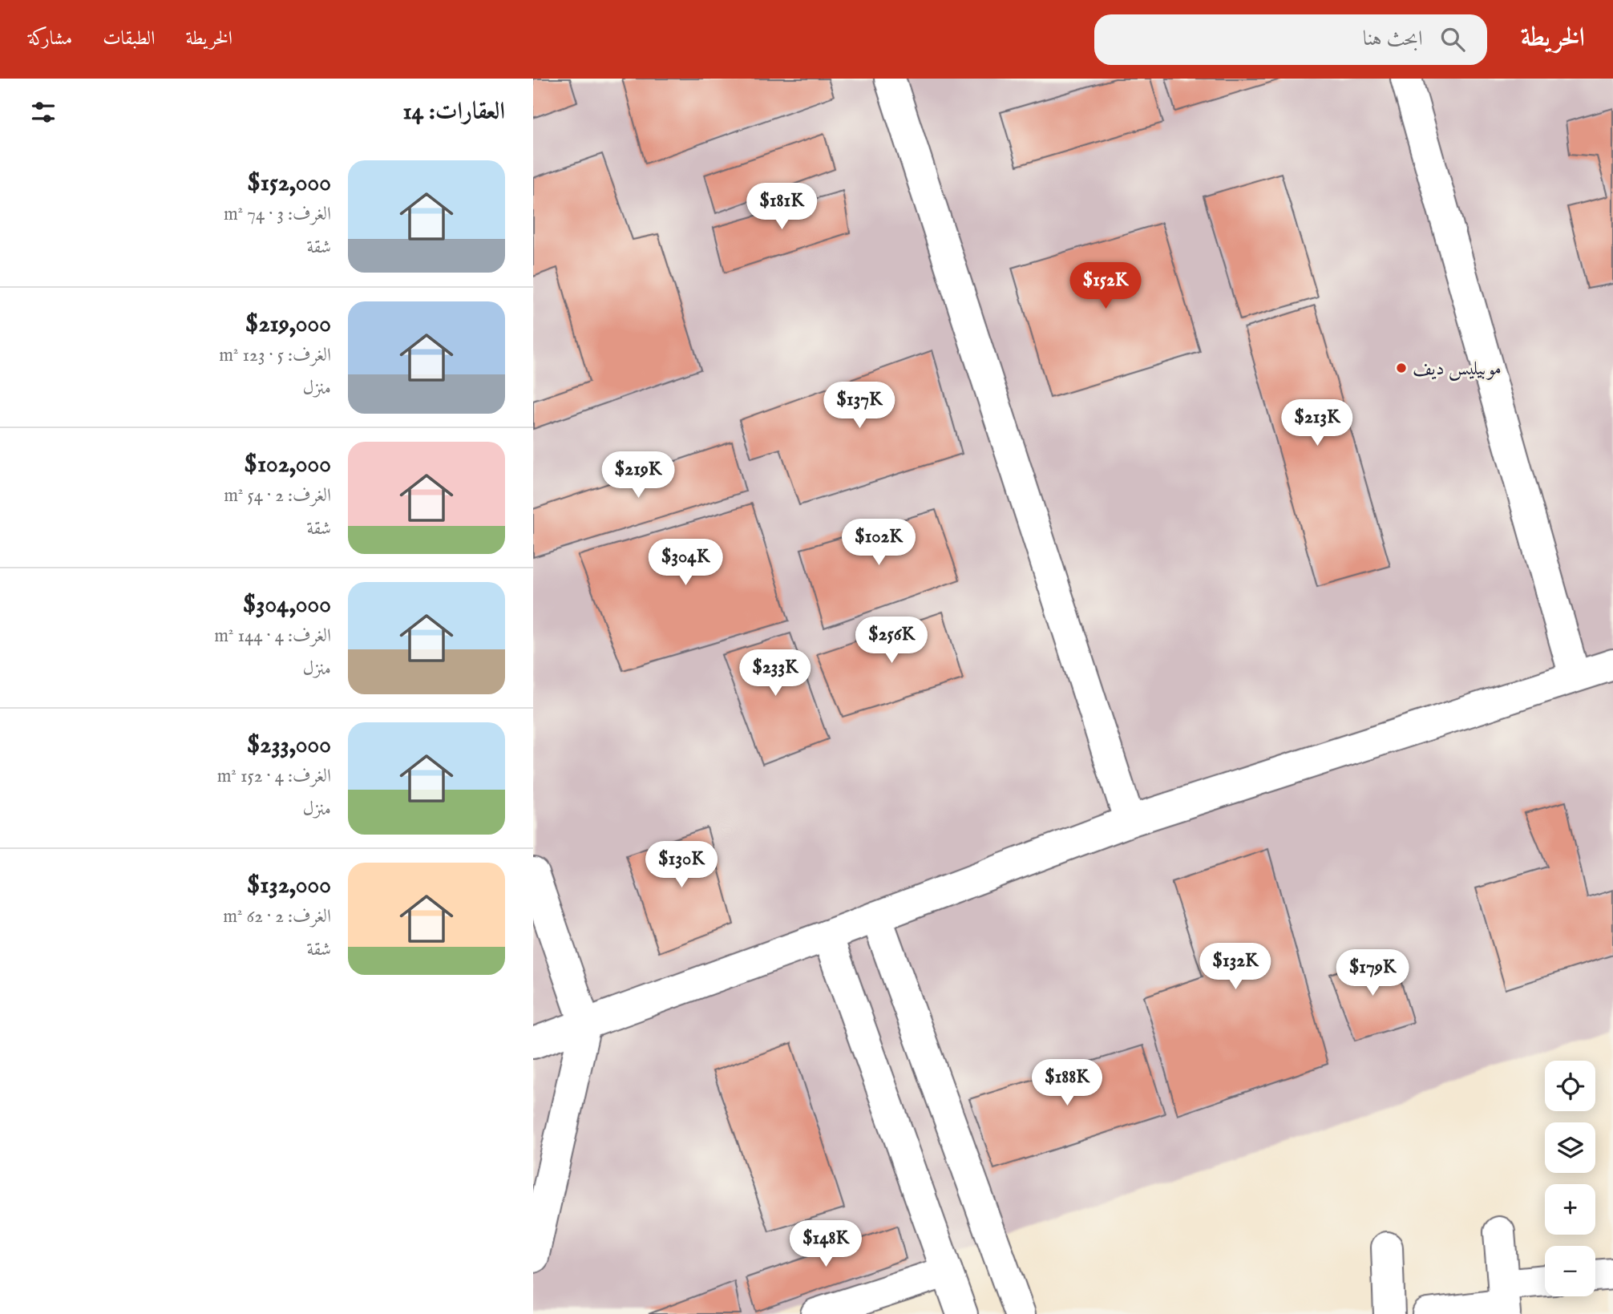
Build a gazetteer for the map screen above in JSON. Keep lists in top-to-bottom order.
{
  "places": ["موبيليس ديف"],
  "page": {
    "header": "الخريطة",
    "search": "ابحث هنا",
    "nav": ["الخريطة", "الطبقات", "مشاركة"],
    "heading": "العقارات: 14",
    "list": [
      {
        "name": "$152,000",
        "note": "الغرف: 3 · 74 m² · شقة"
      },
      {
        "name": "$219,000",
        "note": "الغرف: 5 · 123 m² · منزل"
      },
      {
        "name": "$102,000",
        "note": "الغرف: 2 · 54 m² · شقة"
      },
      {
        "name": "$304,000",
        "note": "الغرف: 4 · 144 m² · منزل"
      },
      {
        "name": "$233,000",
        "note": "الغرف: 4 · 152 m² · منزل"
      },
      {
        "name": "$132,000",
        "note": "الغرف: 2 · 62 m² · شقة"
      }
    ],
    "price": [
      "$181K",
      "$152K",
      "$137K",
      "$213K",
      "$219K",
      "$102K",
      "$304K",
      "$256K",
      "$233K",
      "$130K",
      "$132K",
      "$179K",
      "$188K",
      "$148K"
    ],
    "map_buttons": ["+", "−"]
  }
}
